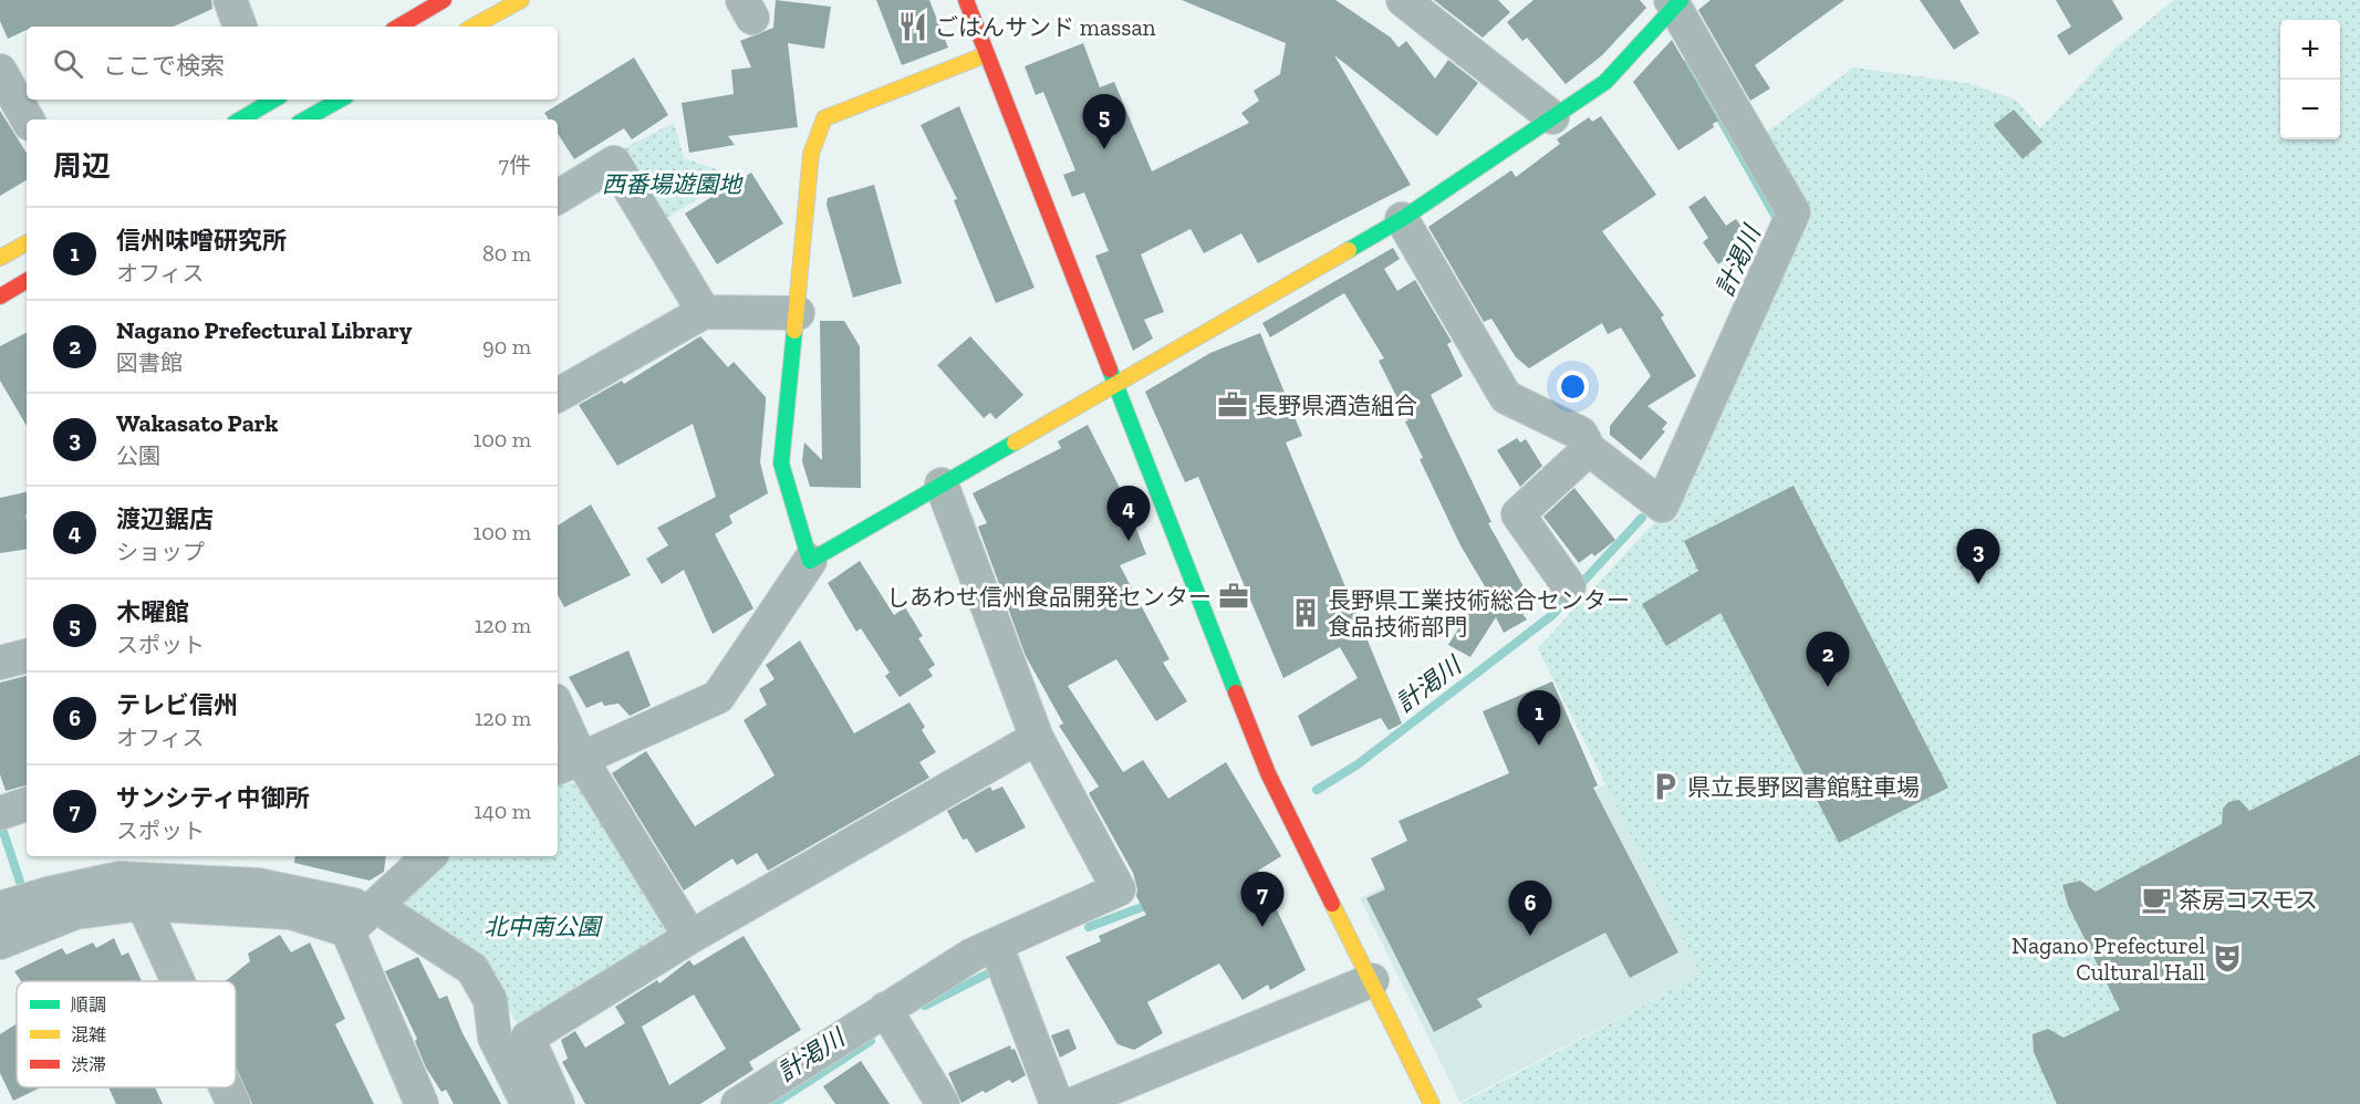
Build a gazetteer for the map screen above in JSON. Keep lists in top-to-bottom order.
{
  "water": ["計渇川"],
  "parks": ["西番場遊園地", "北中南公園"],
  "places": {
    "restaurant": ["ごはんサンド massan"],
    "office": ["長野県酒造組合", "しあわせ信州食品開発センター"],
    "building": ["長野県工業技術総合センター 食品技術部門"],
    "parking": ["県立長野図書館駐車場"],
    "cafe": ["茶房コスモス"],
    "theatre": ["Nagano Prefecturel Cultural Hall"]
  },
  "legend": ["順調", "混雑", "渋滞"],
  "page": {
    "map_buttons": ["+", "−"],
    "search": "ここで検索",
    "pins": [
      "5",
      "4",
      "3",
      "2",
      "1",
      "7",
      "6"
    ],
    "heading": ["周辺", "7件"],
    "list": [
      {
        "mark": "1",
        "name": "信州味噌研究所",
        "note": "オフィス",
        "value": "80 m"
      },
      {
        "mark": "2",
        "name": "Nagano Prefectural Library",
        "note": "図書館",
        "value": "90 m"
      },
      {
        "mark": "3",
        "name": "Wakasato Park",
        "note": "公園",
        "value": "100 m"
      },
      {
        "mark": "4",
        "name": "渡辺鋸店",
        "note": "ショップ",
        "value": "100 m"
      },
      {
        "mark": "5",
        "name": "木曜館",
        "note": "スポット",
        "value": "120 m"
      },
      {
        "mark": "6",
        "name": "テレビ信州",
        "note": "オフィス",
        "value": "120 m"
      },
      {
        "mark": "7",
        "name": "サンシティ中御所",
        "note": "スポット",
        "value": "140 m"
      }
    ]
  }
}
